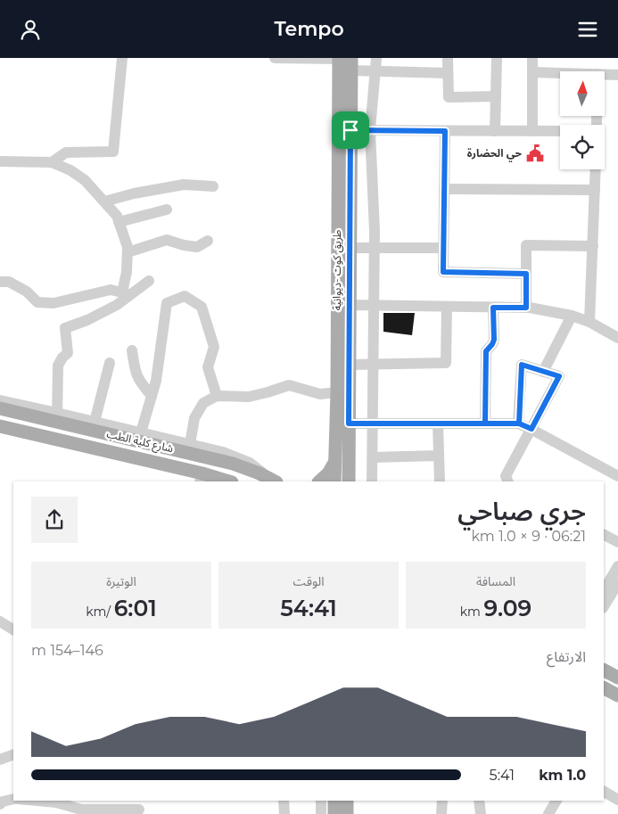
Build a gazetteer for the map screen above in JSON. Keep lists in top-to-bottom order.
{
  "streets": {
    "main road": ["طريق كوت -ديوانية", "شارع كلية الطب"]
  },
  "places": {
    "public building": ["حي الحضارة"]
  },
  "north": "top",
  "page": {
    "header": "Tempo",
    "heading": ["جري صباحي", "06:21 · 9 × 1.0 km"],
    "stats": [
      ["المسافة", "9.09 km"],
      ["الوقت", "54:41"],
      ["الوتيرة", "6:01 /km"]
    ],
    "chart": ["الارتفاع", "146–154 m"],
    "list": [
      {
        "name": "1.0 km",
        "note": "5:41"
      }
    ]
  }
}
